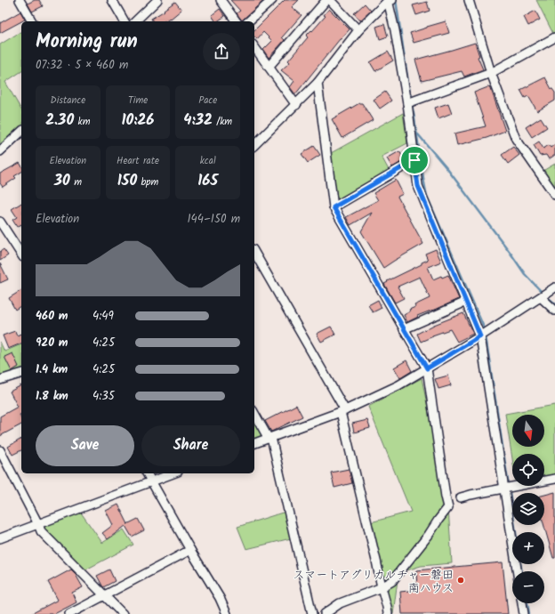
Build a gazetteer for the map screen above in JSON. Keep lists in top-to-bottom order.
{
  "places": ["スマートアグリカルチャー磐田 南ハウス"],
  "north": "bottom",
  "page": {
    "heading": ["Morning run", "07:32 · 5 × 460 m"],
    "stats": [
      ["Distance", "2.30 km"],
      ["Time", "10:26"],
      ["Pace", "4:32 /km"],
      ["Elevation", "30 m"],
      ["Heart rate", "150 bpm"],
      ["kcal", "165"]
    ],
    "chart": ["Elevation", "144–150 m"],
    "list": [
      {
        "name": "460 m",
        "note": "4:49"
      },
      {
        "name": "920 m",
        "note": "4:25"
      },
      {
        "name": "1.4 km",
        "note": "4:25"
      },
      {
        "name": "1.8 km",
        "note": "4:35"
      }
    ],
    "map_buttons": ["+", "−"],
    "buttons": ["Save", "Share"]
  }
}
